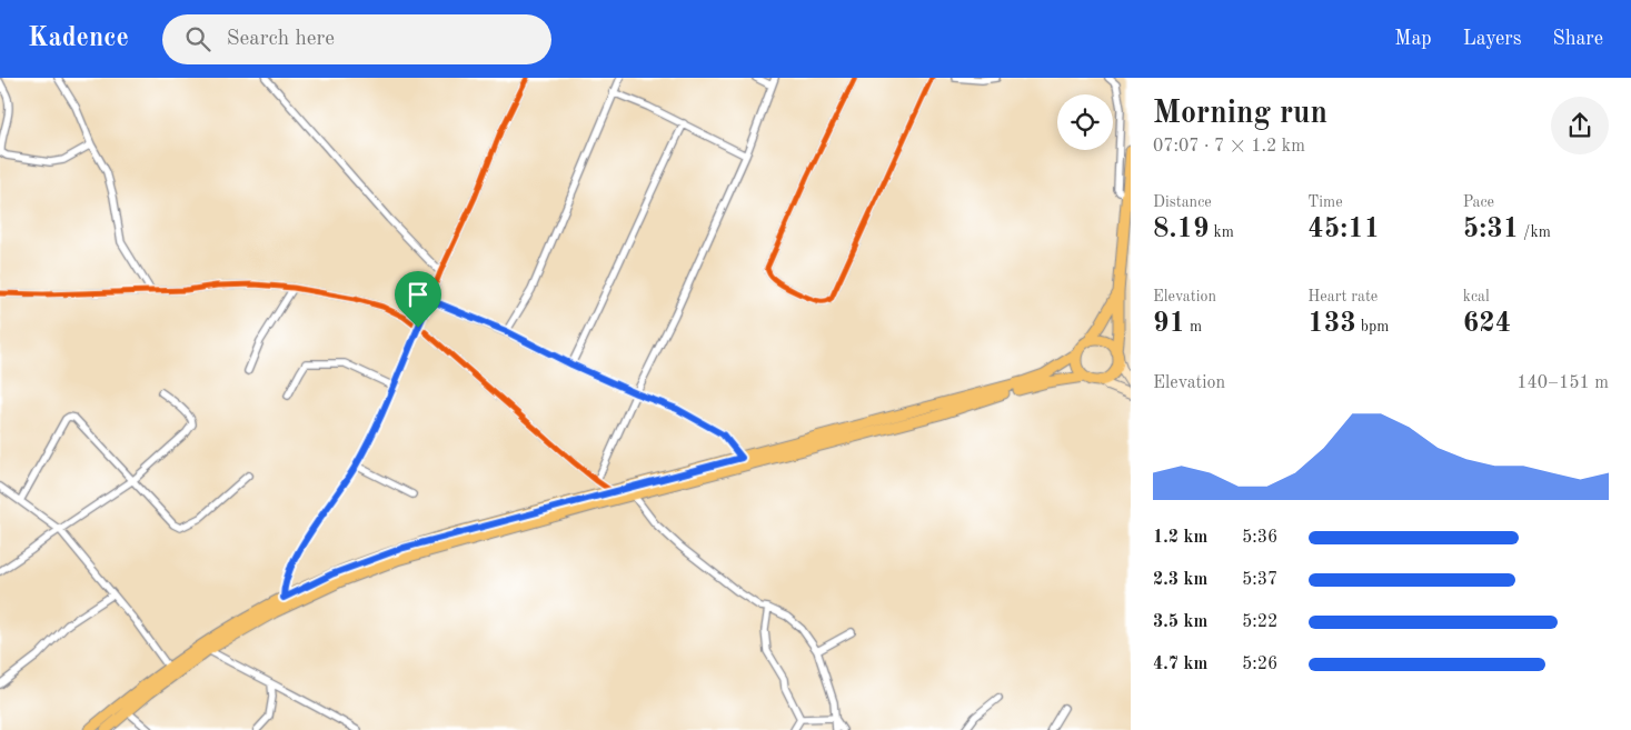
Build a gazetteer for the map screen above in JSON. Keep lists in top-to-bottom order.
{
  "page": {
    "header": "Kadence",
    "search": "Search here",
    "nav": ["Map", "Layers", "Share"],
    "heading": ["Morning run", "07:07 · 7 × 1.2 km"],
    "stats": [
      ["Distance", "8.19 km"],
      ["Time", "45:11"],
      ["Pace", "5:31 /km"],
      ["Elevation", "91 m"],
      ["Heart rate", "133 bpm"],
      ["kcal", "624"]
    ],
    "chart": ["Elevation", "140–151 m"],
    "list": [
      {
        "name": "1.2 km",
        "note": "5:36"
      },
      {
        "name": "2.3 km",
        "note": "5:37"
      },
      {
        "name": "3.5 km",
        "note": "5:22"
      },
      {
        "name": "4.7 km",
        "note": "5:26"
      }
    ]
  }
}
